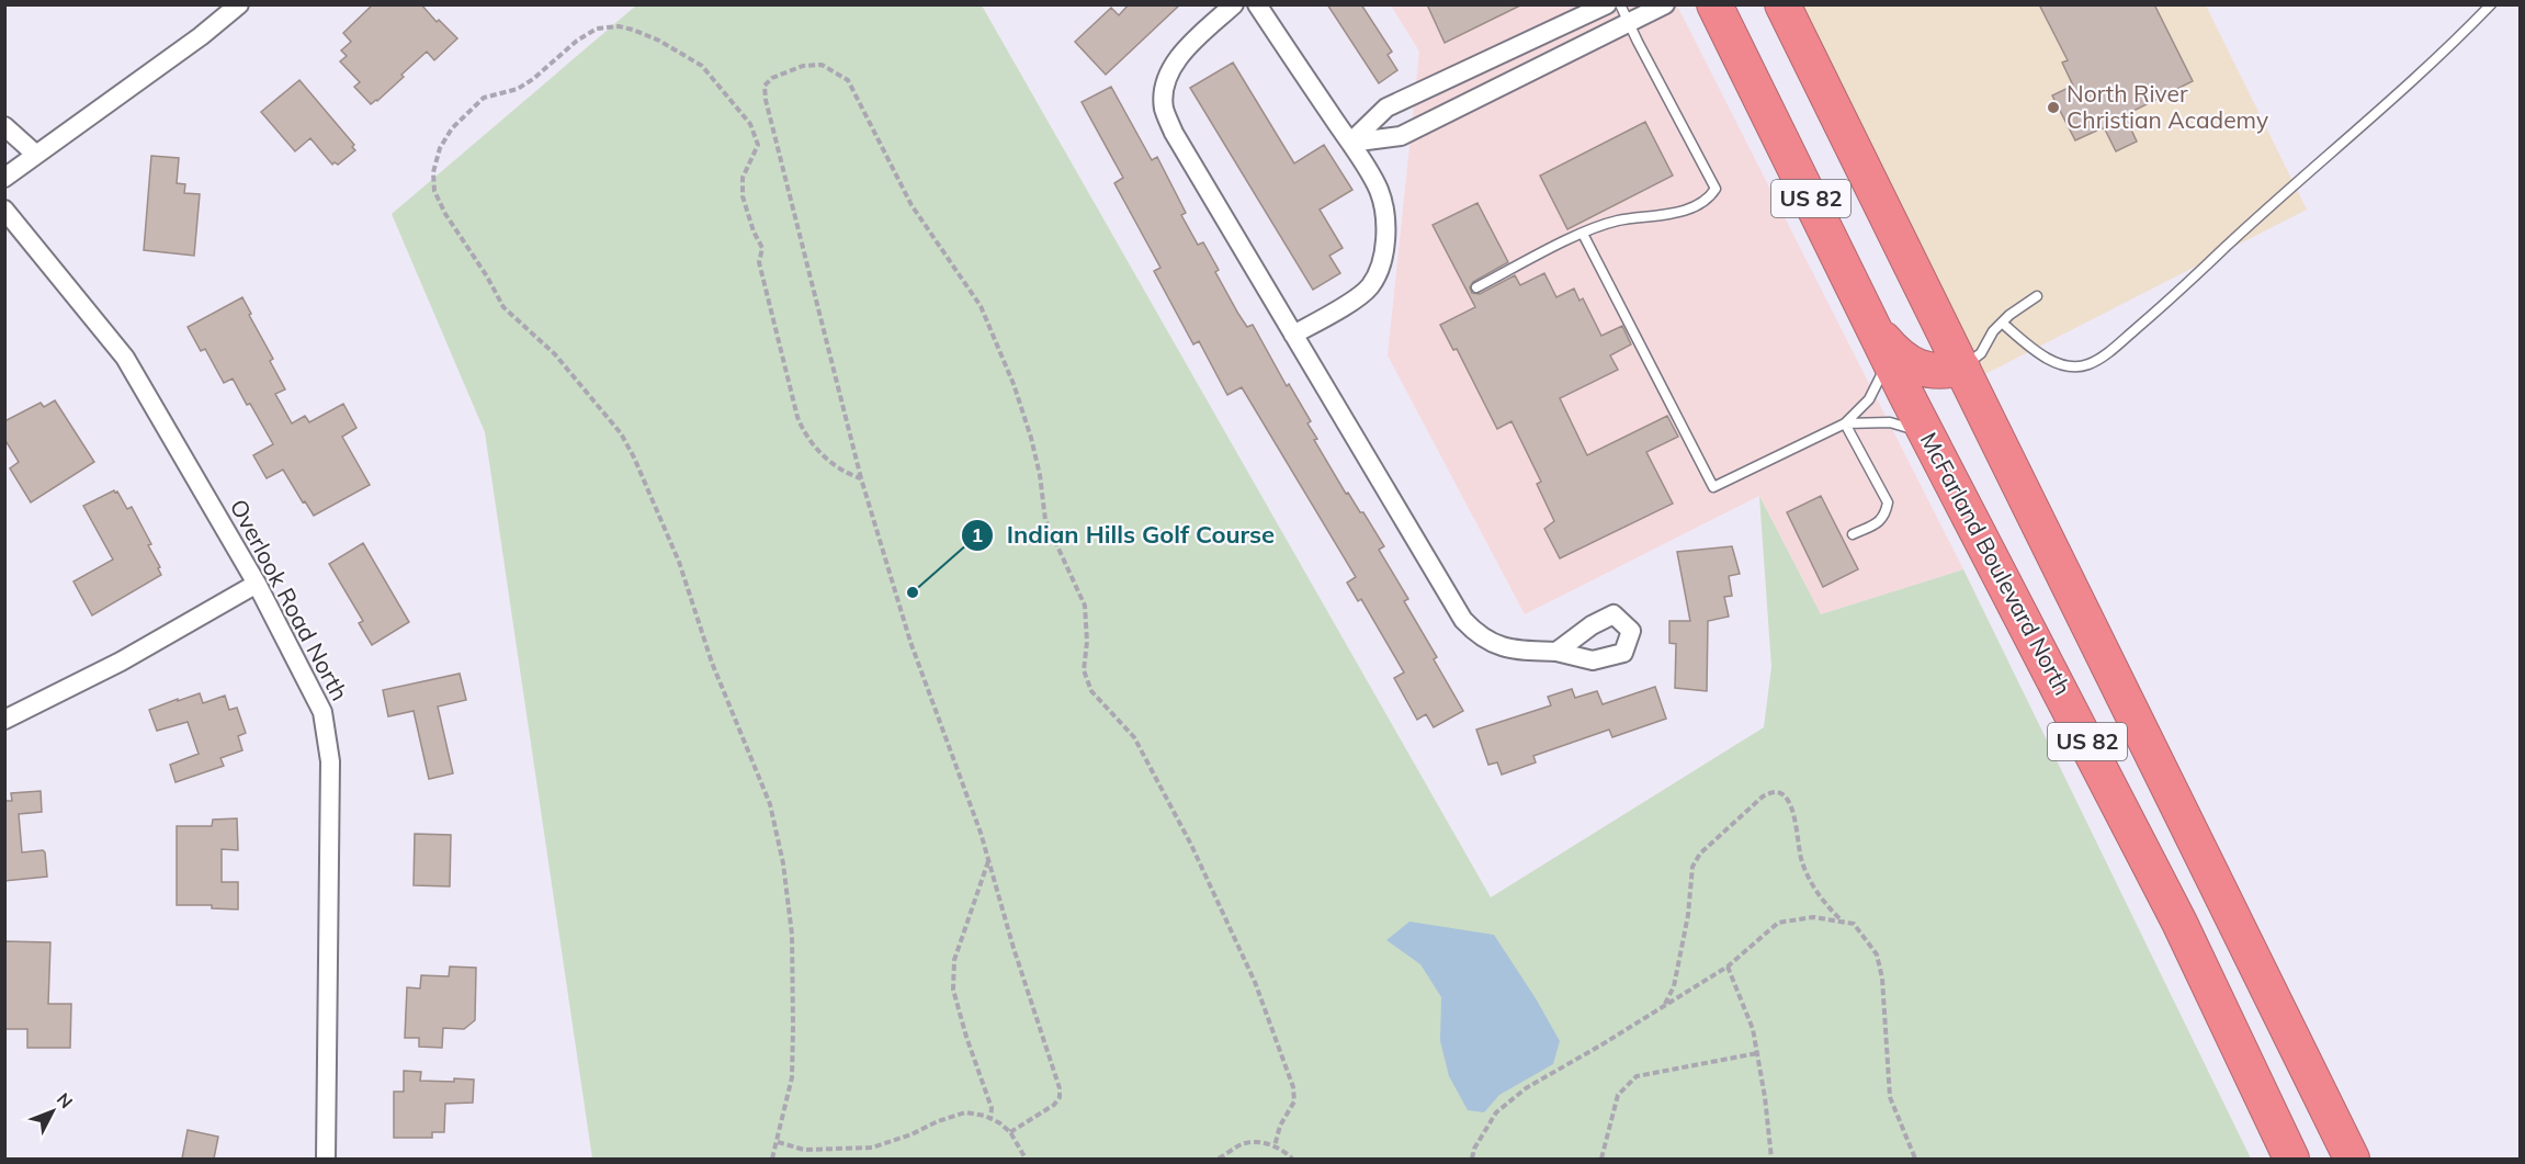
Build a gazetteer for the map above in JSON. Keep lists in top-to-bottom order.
{
  "streets": {
    "highway": ["US 82", "McFarland Boulevard North"],
    "street": ["Overlook Road North"]
  },
  "places": ["North River Christian Academy", "Indian Hills Golf Course"],
  "north": "top right"
}
